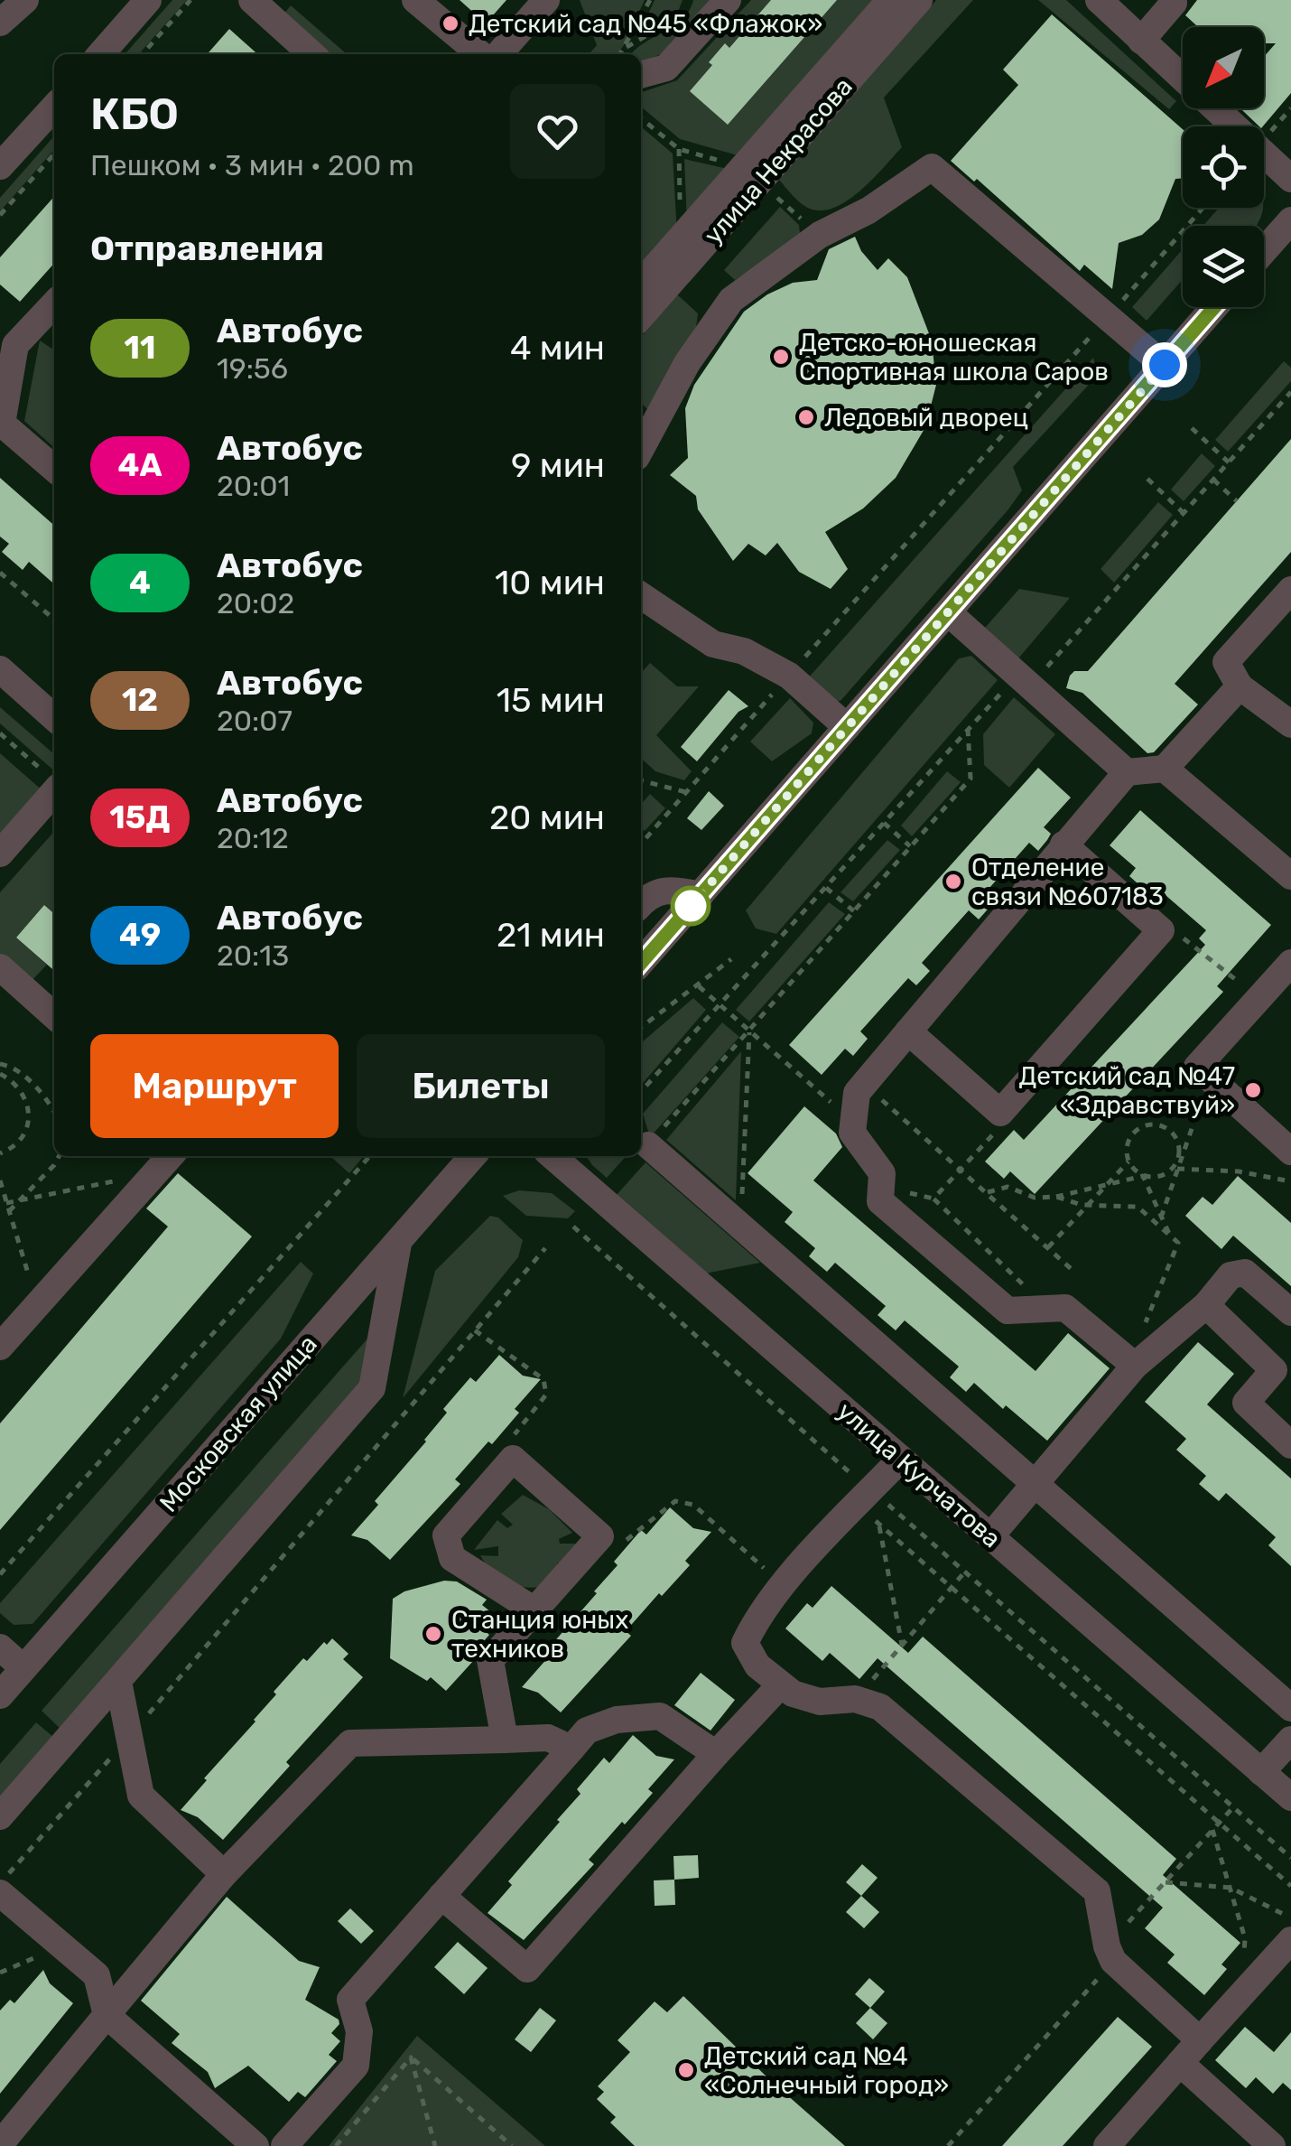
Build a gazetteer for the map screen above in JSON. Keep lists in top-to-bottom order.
{
  "streets": {
    "street": ["улица Некрасова", "Московская улица", "улица Курчатова"]
  },
  "places": [
    "Детский сад №45 «Флажок»",
    "Детско-юношеская Спортивная школа Саров",
    "Ледовый дворец",
    "Отделение связи №607183",
    "Детский сад №47 «Здравствуй»",
    "Станция юных техников",
    "Детский сад №4 «Солнечный город»"
  ],
  "lines": ["bus line 11"],
  "north": "bottom left",
  "page": {
    "heading": [
      ["КБО", "Пешком · 3 мин · 200 m"],
      "Отправления"
    ],
    "list": [
      {
        "mark": "11",
        "name": "Автобус",
        "note": "19:56",
        "value": "4 мин"
      },
      {
        "mark": "4А",
        "name": "Автобус",
        "note": "20:01",
        "value": "9 мин"
      },
      {
        "mark": "4",
        "name": "Автобус",
        "note": "20:02",
        "value": "10 мин"
      },
      {
        "mark": "12",
        "name": "Автобус",
        "note": "20:07",
        "value": "15 мин"
      },
      {
        "mark": "15Д",
        "name": "Автобус",
        "note": "20:12",
        "value": "20 мин"
      },
      {
        "mark": "49",
        "name": "Автобус",
        "note": "20:13",
        "value": "21 мин"
      }
    ],
    "buttons": ["Маршрут", "Билеты"]
  }
}
